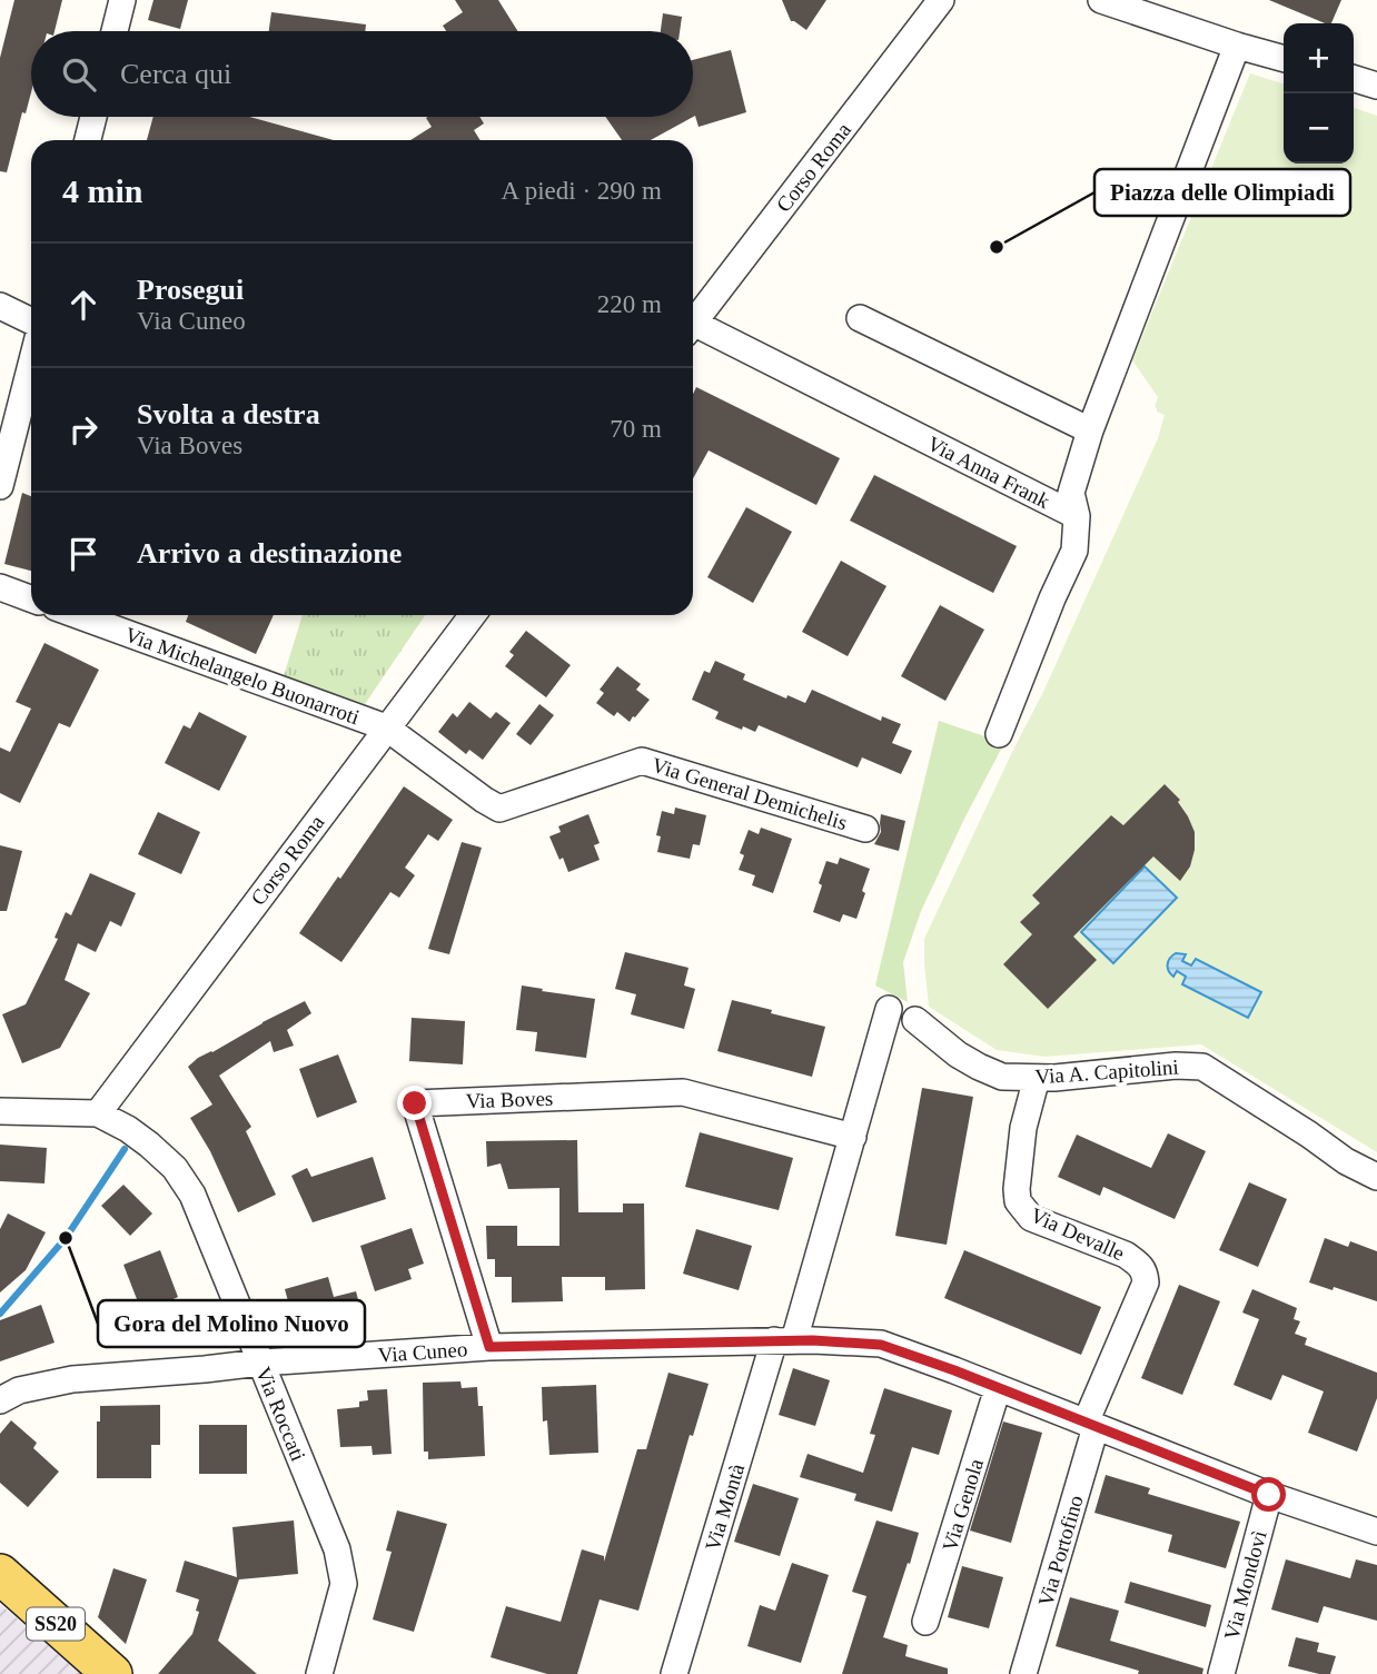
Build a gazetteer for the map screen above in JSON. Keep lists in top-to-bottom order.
{
  "streets": {
    "main road": ["SS20"],
    "street": [
      "Corso Roma",
      "Via Anna Frank",
      "Via Michelangelo Buonarroti",
      "Via General Demichelis",
      "Via A. Capitolini",
      "Via Boves",
      "Via Devalle",
      "Via Cuneo",
      "Via Roccati",
      "Via Genola",
      "Via Montà",
      "Via Portofino",
      "Via Mondovì"
    ]
  },
  "crossings": [
    ["Corso Roma", "Via Michelangelo Buonarroti"],
    ["Corso Roma", "Via General Demichelis"],
    ["Corso Roma", "Via Roccati"],
    ["Via Michelangelo Buonarroti", "Via General Demichelis"],
    ["Via A. Capitolini", "Via Devalle"],
    ["Via Boves", "Via Cuneo"],
    ["Via Boves", "Via Montà"],
    ["Via Devalle", "Via Cuneo"],
    ["Via Devalle", "Via Portofino"],
    ["Via Cuneo", "Via Roccati"],
    ["Via Cuneo", "Via Genola"],
    ["Via Cuneo", "Via Montà"],
    ["Via Cuneo", "Via Portofino"],
    ["Via Cuneo", "Via Mondovì"]
  ],
  "places": ["Piazza delle Olimpiadi", "Gora del Molino Nuovo"],
  "page": {
    "map_buttons": ["+", "−"],
    "search": "Cerca qui",
    "heading": ["4 min", "A piedi · 290 m"],
    "list": [
      ["Prosegui", "Via Cuneo", "220 m"],
      ["Svolta a destra", "Via Boves", "70 m"],
      "Arrivo a destinazione"
    ]
  }
}
